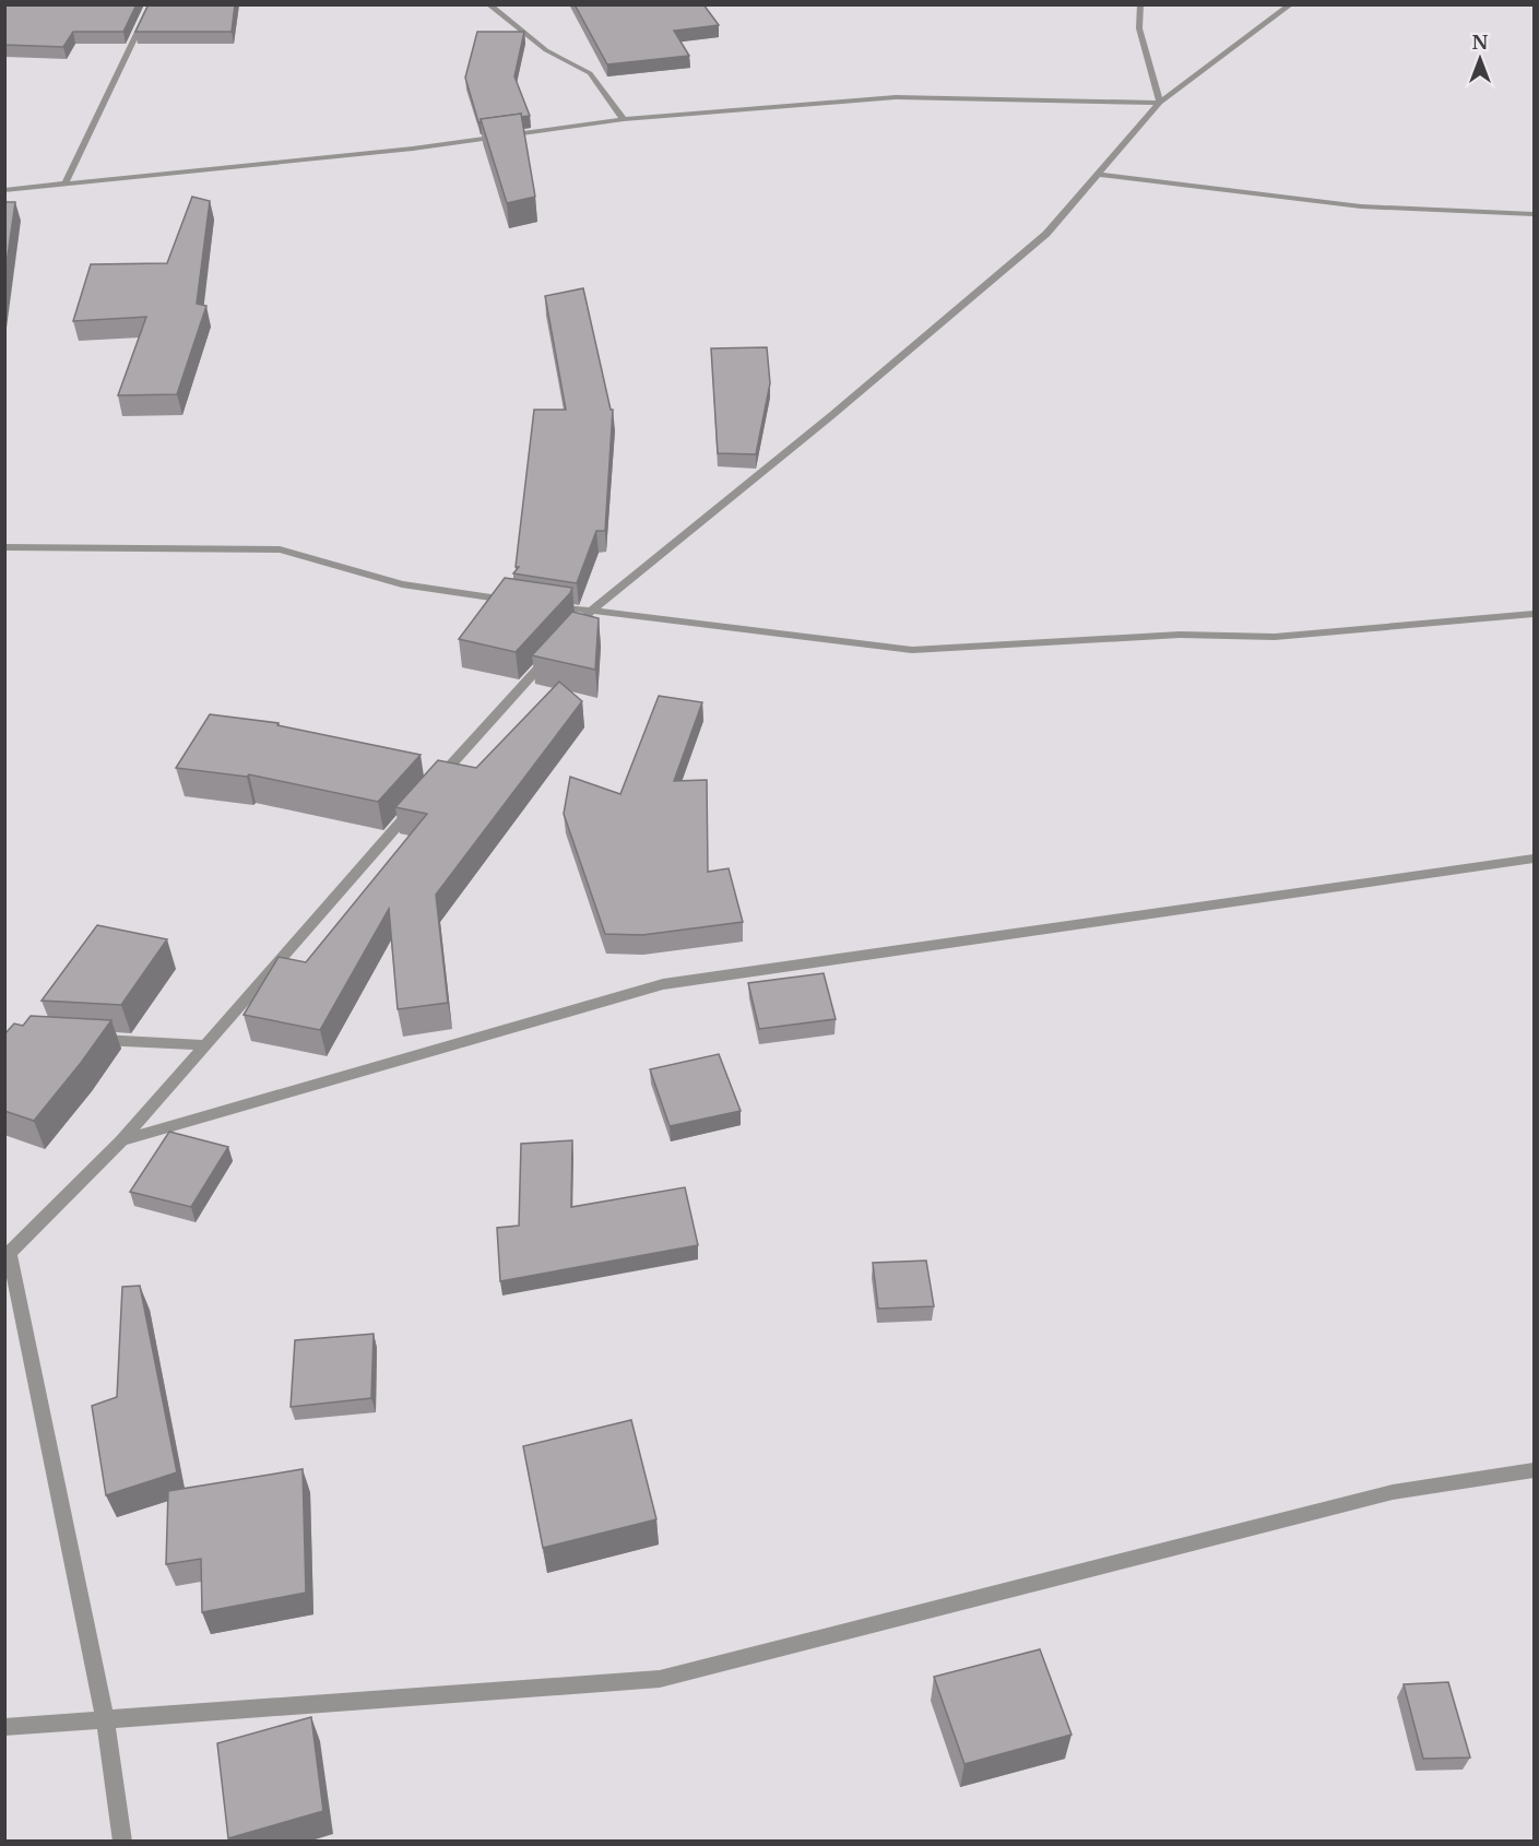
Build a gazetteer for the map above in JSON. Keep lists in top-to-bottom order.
{
  "north": "top"
}
